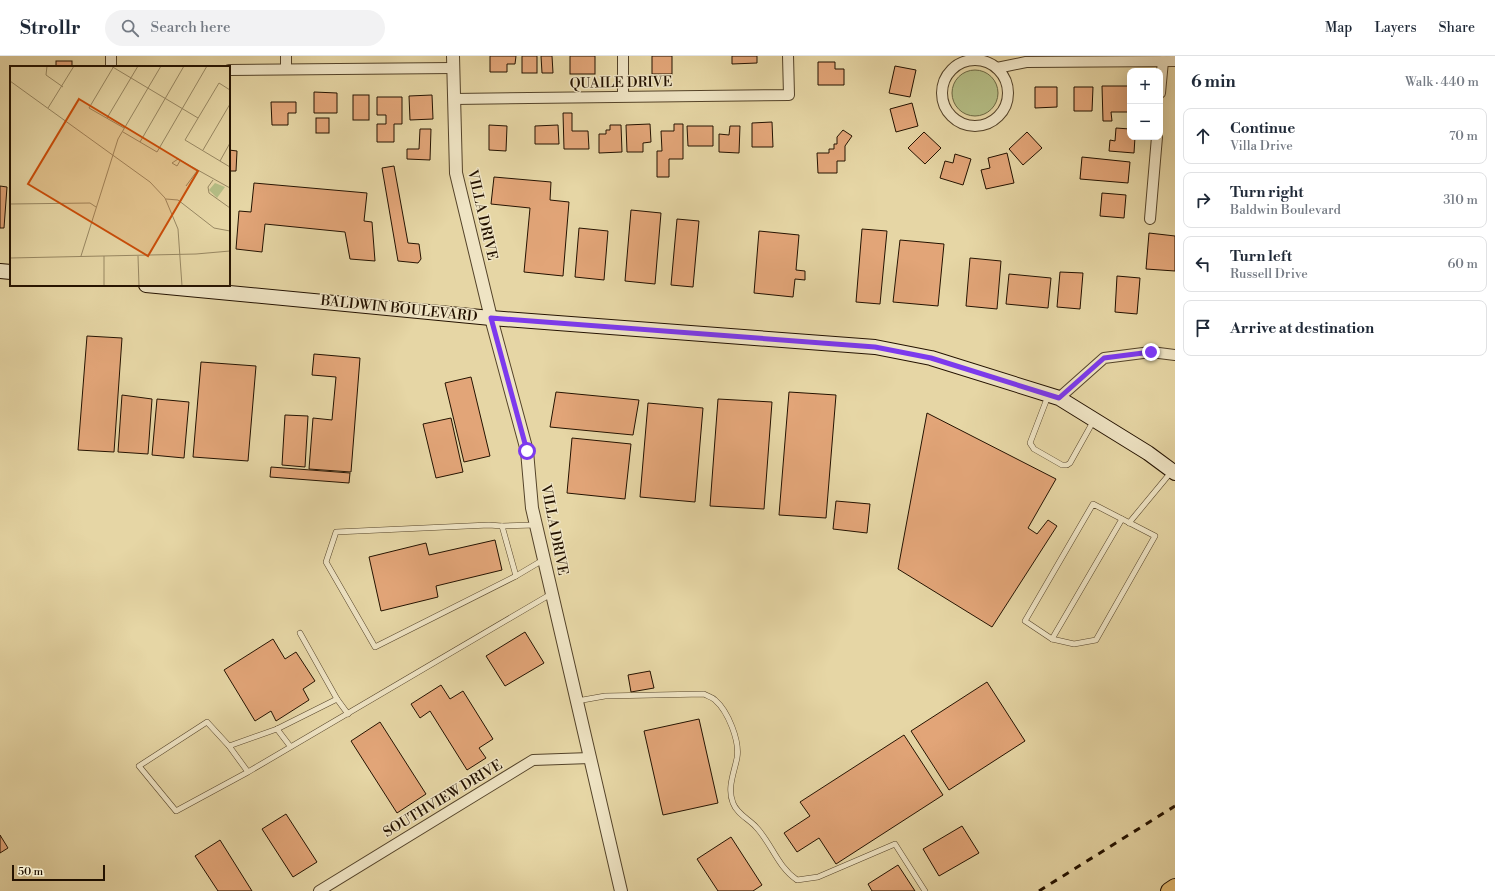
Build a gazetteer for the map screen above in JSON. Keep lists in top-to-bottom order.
{
  "streets": {
    "main road": ["BALDWIN BOULEVARD"],
    "street": ["QUAILE DRIVE", "VILLA DRIVE", "SOUTHVIEW DRIVE"]
  },
  "crossings": [
    ["QUAILE DRIVE", "VILLA DRIVE"],
    ["VILLA DRIVE", "BALDWIN BOULEVARD"],
    ["VILLA DRIVE", "SOUTHVIEW DRIVE"]
  ],
  "scale_bar": "50 m",
  "page": {
    "header": "Strollr",
    "search": "Search here",
    "nav": ["Map", "Layers", "Share"],
    "heading": ["6 min", "Walk · 440 m"],
    "map_buttons": ["+", "−"],
    "list": [
      ["Continue", "Villa Drive", "70 m"],
      ["Turn right", "Baldwin Boulevard", "310 m"],
      ["Turn left", "Russell Drive", "60 m"],
      "Arrive at destination"
    ],
    "scale": "50 m"
  }
}
